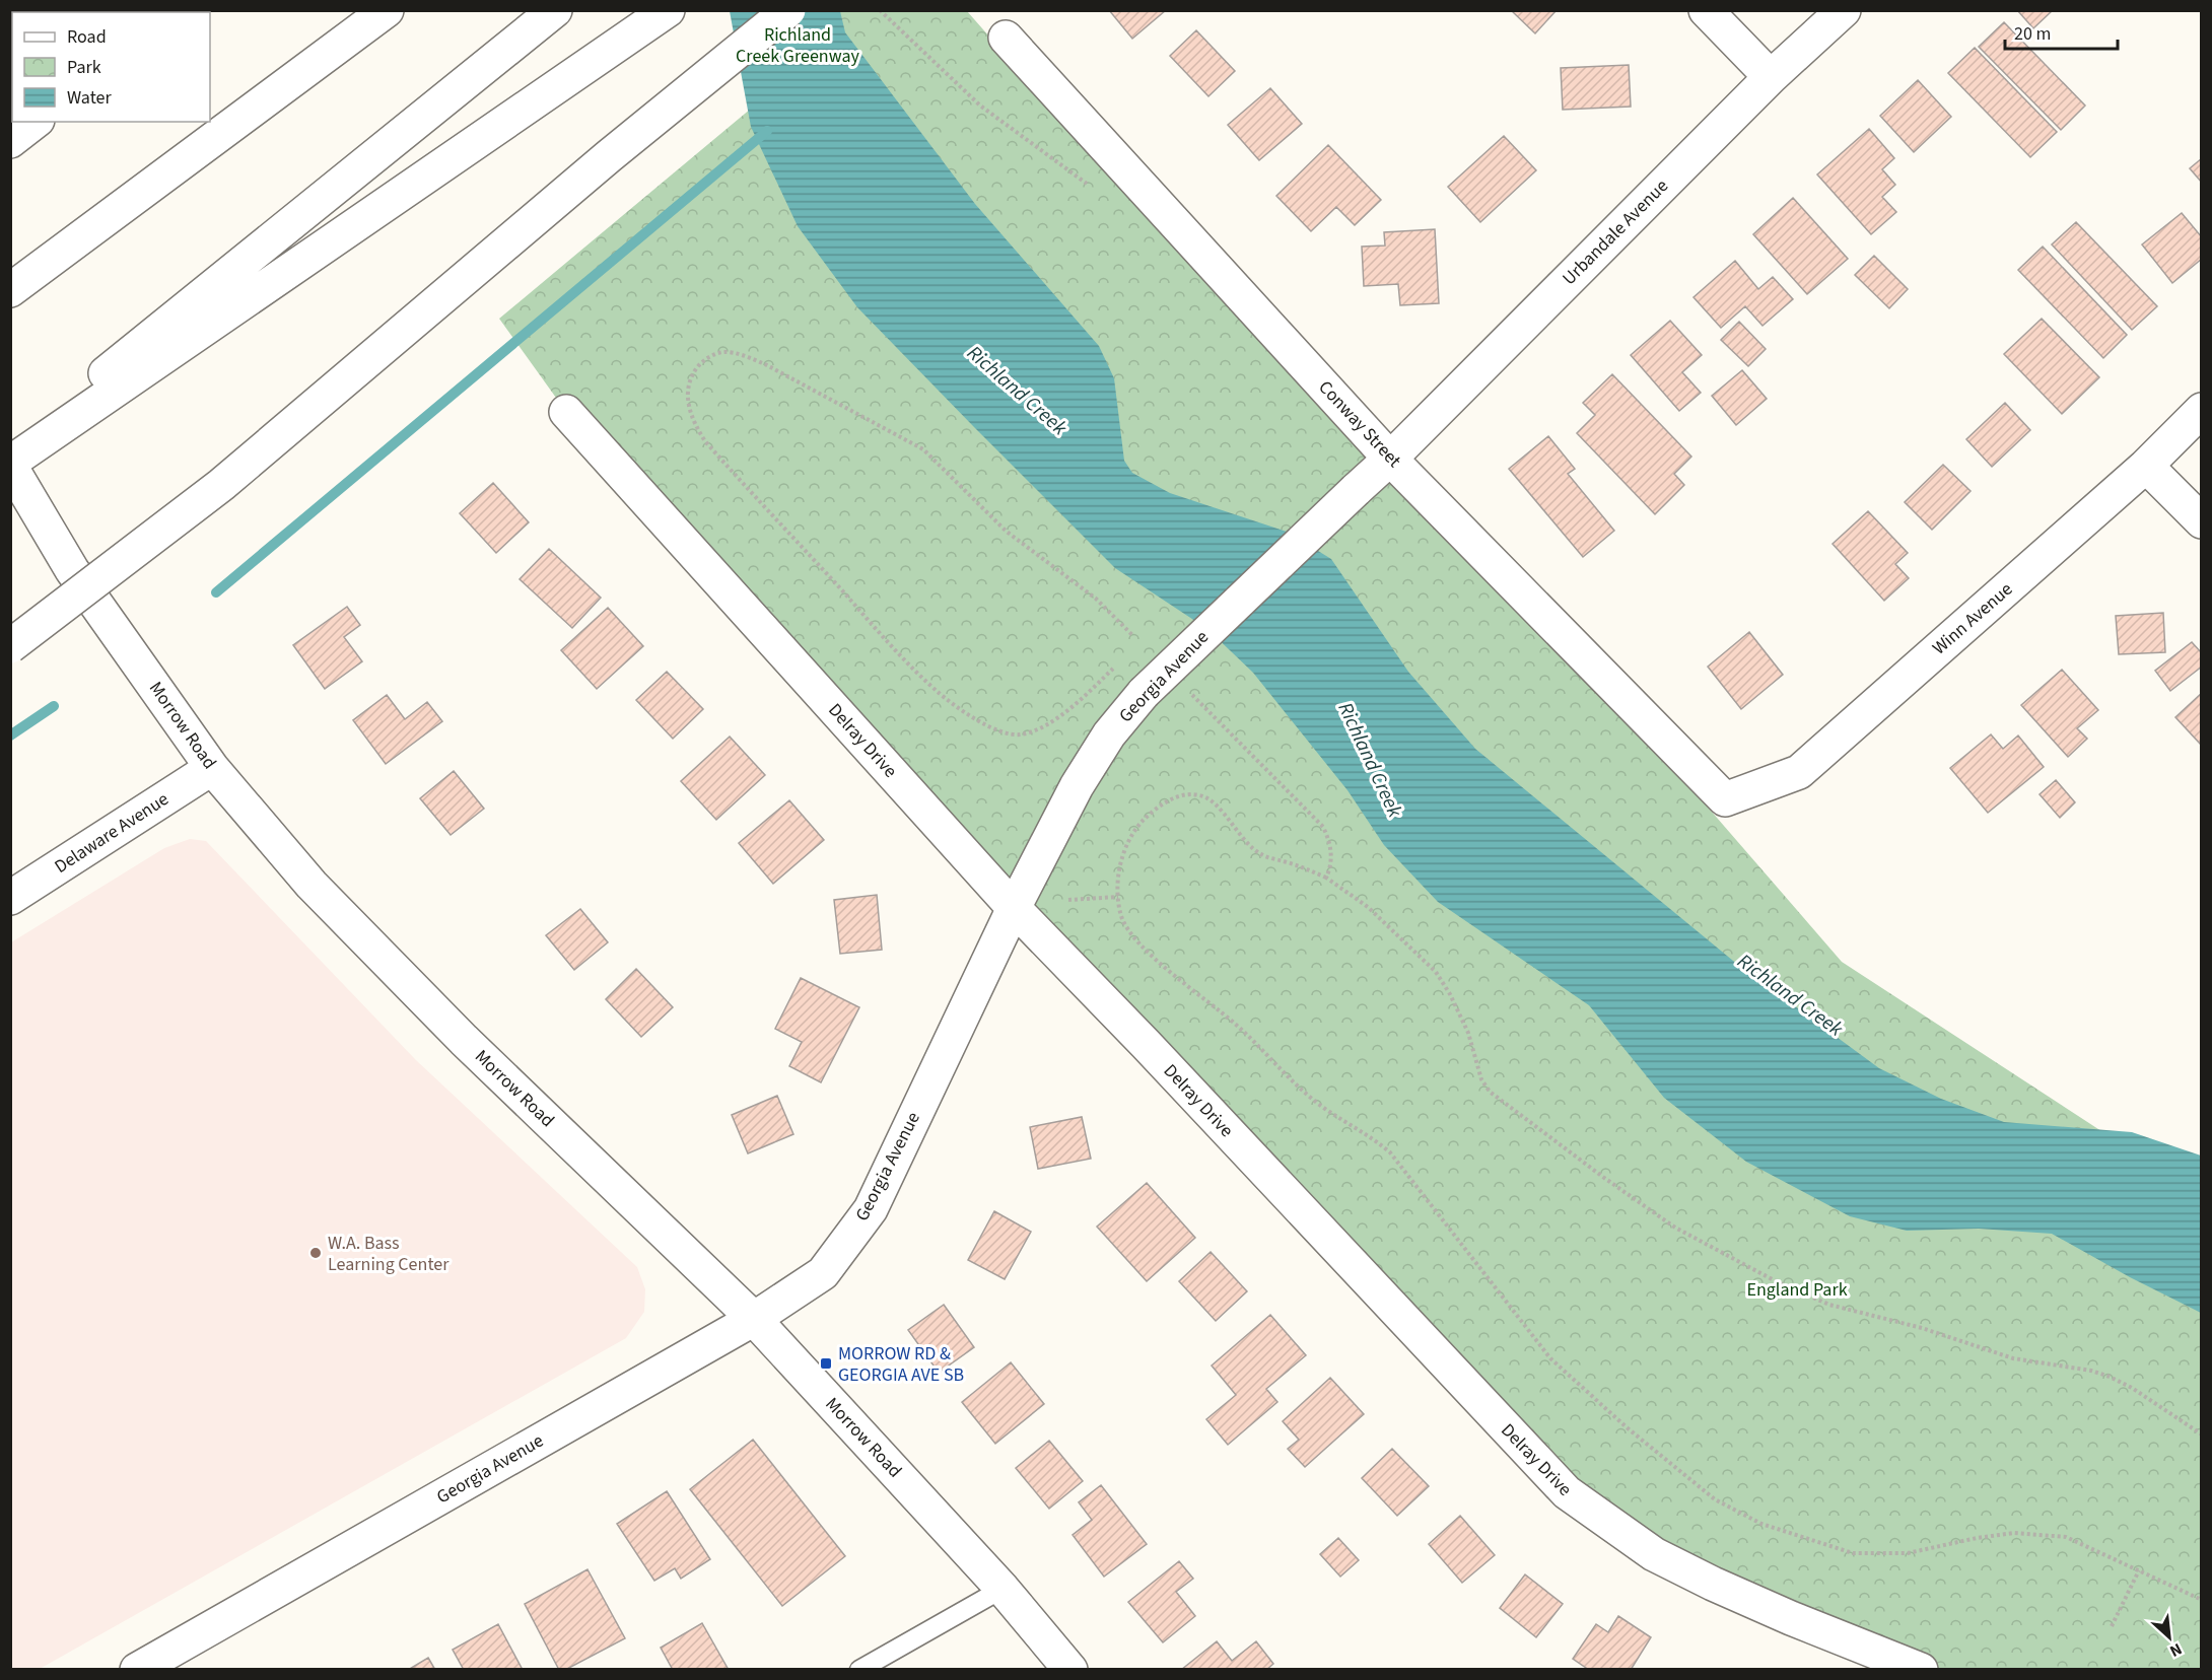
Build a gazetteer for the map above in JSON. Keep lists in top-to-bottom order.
{
  "streets": {
    "main road": [
      "Urbandale Avenue",
      "Conway Street",
      "Winn Avenue",
      "Georgia Avenue",
      "Morrow Road",
      "Delray Drive",
      "Delaware Avenue"
    ]
  },
  "crossings": [
    ["Urbandale Avenue", "Conway Street"],
    ["Urbandale Avenue", "Georgia Avenue"],
    ["Conway Street", "Winn Avenue"],
    ["Conway Street", "Georgia Avenue"],
    ["Georgia Avenue", "Morrow Road"],
    ["Georgia Avenue", "Delray Drive"],
    ["Morrow Road", "Delaware Avenue"]
  ],
  "water": ["Richland Creek"],
  "parks": ["Richland Creek Greenway", "England Park"],
  "places": {
    "other": ["W.A. Bass Learning Center"],
    "transit": ["MORROW RD & GEORGIA AVE SB"]
  },
  "legend": ["Road", "Park", "Water"],
  "scale_bar": "20 m",
  "north": "bottom right"
}
